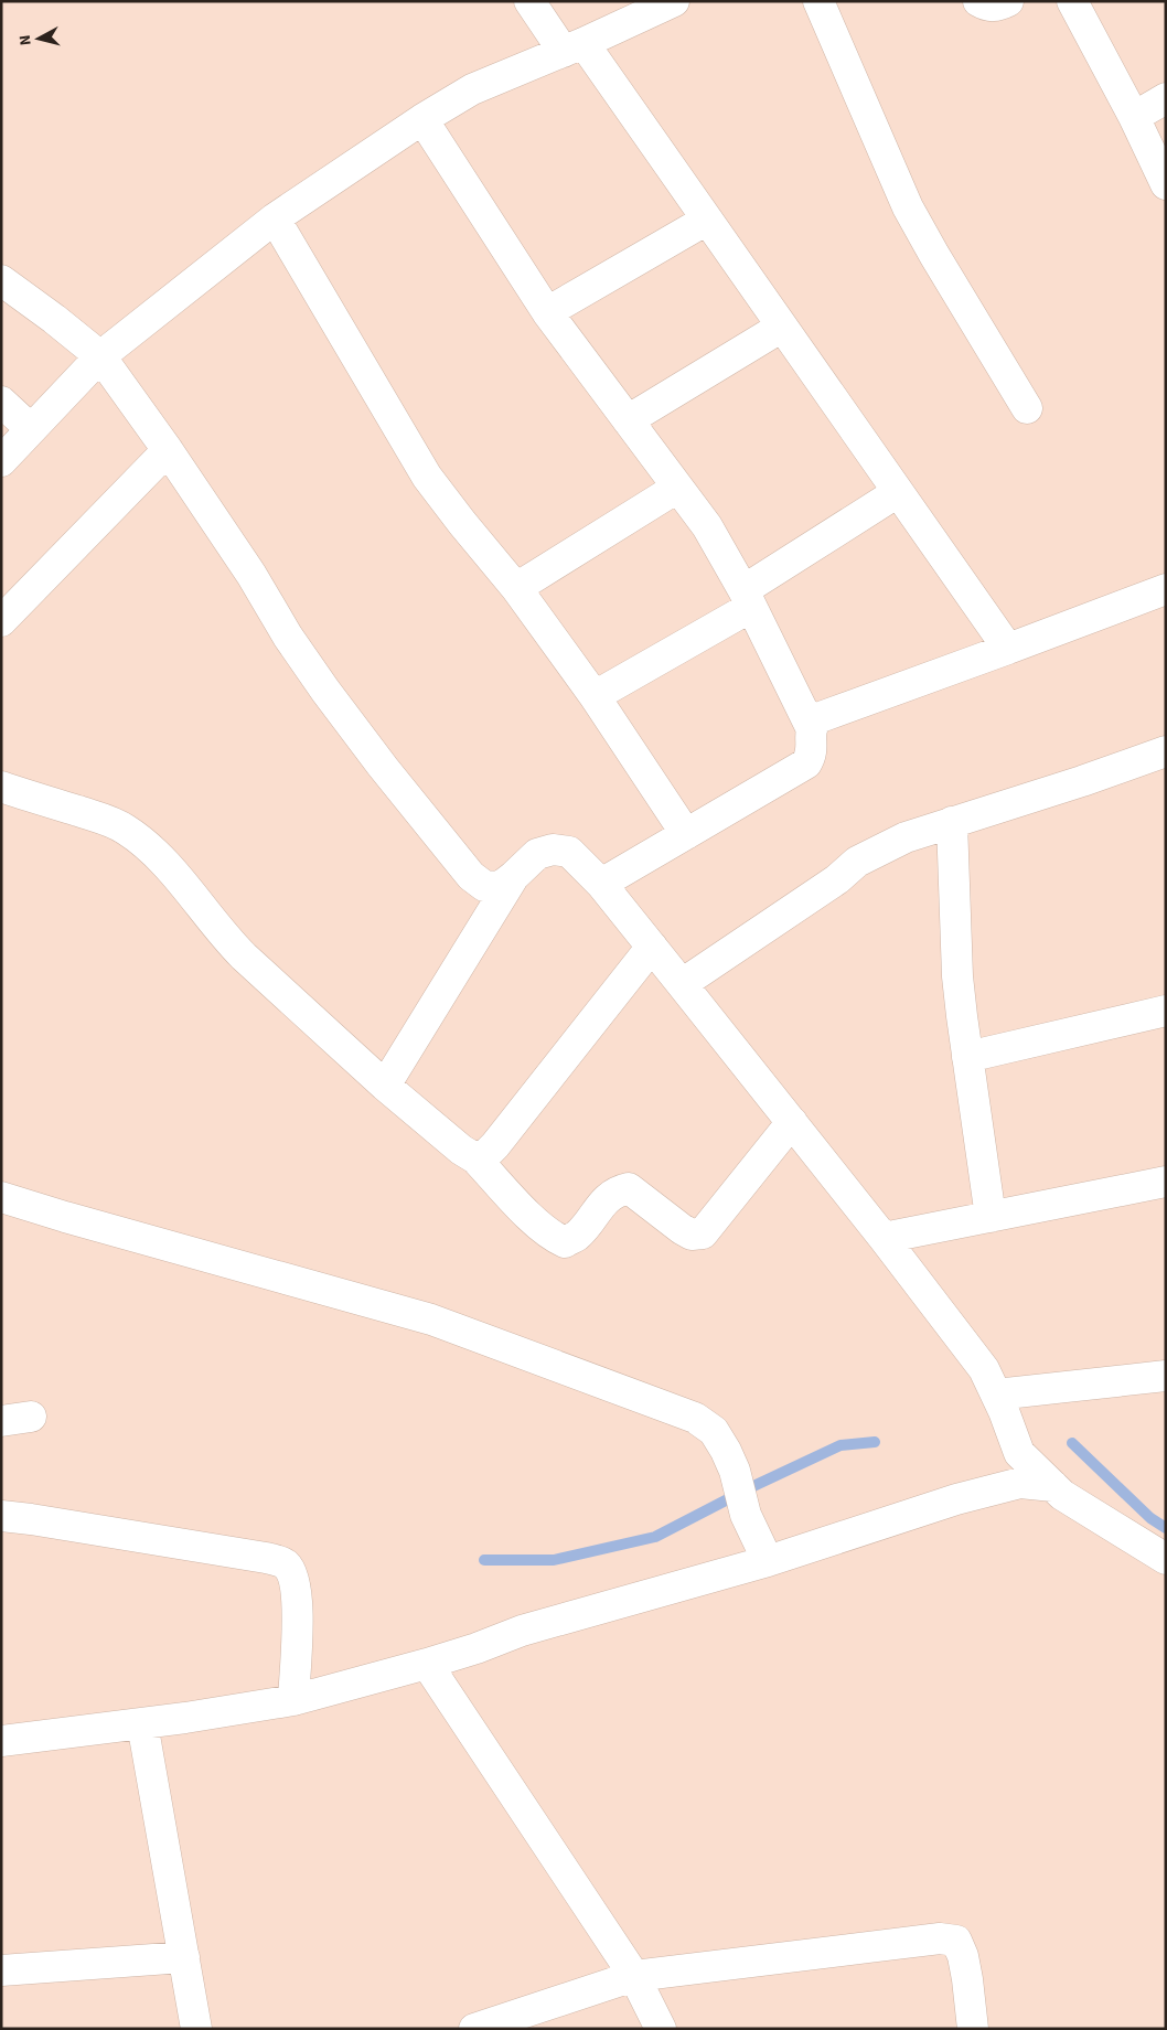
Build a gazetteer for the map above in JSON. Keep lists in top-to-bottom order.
{
  "north": "left"
}
